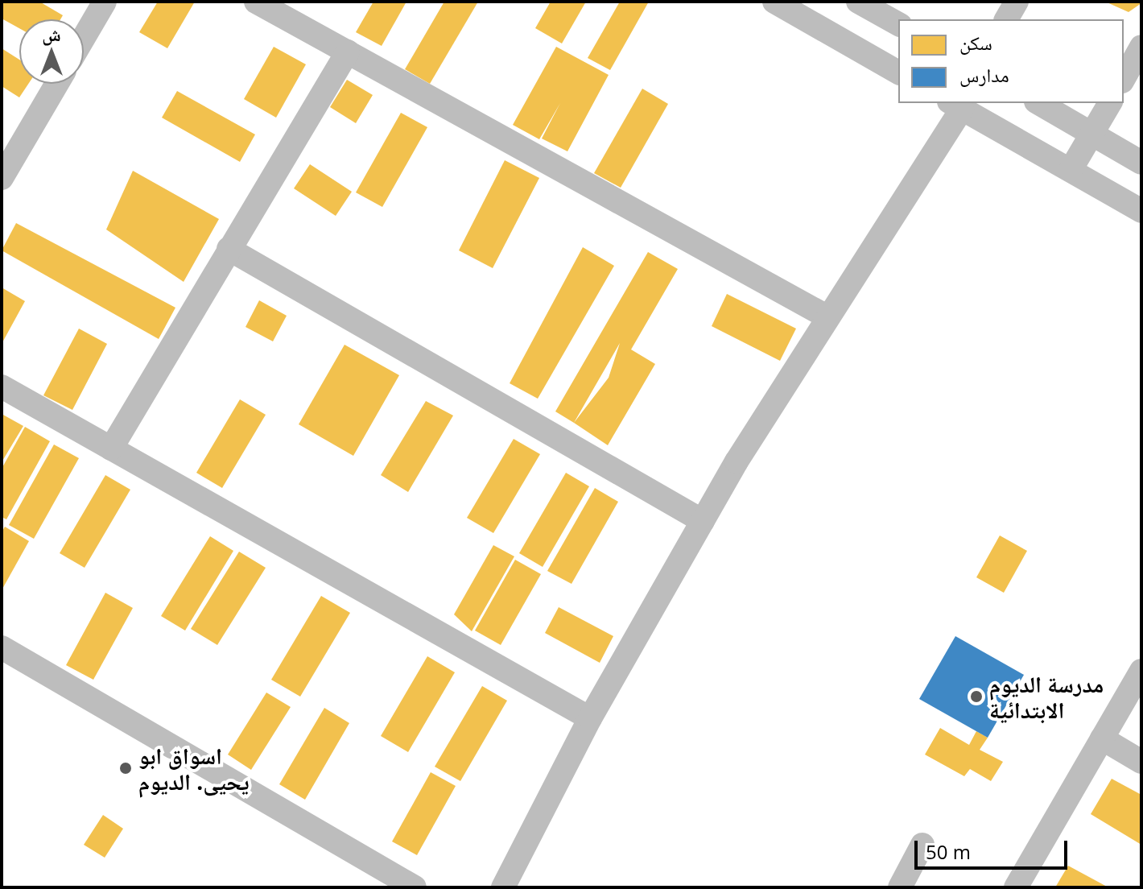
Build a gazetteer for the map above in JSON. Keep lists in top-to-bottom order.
{
  "places": ["مدرسة الديوم الابتدائية", "اسواق ابو يحيى. الديوم"],
  "legend": ["سكن", "مدارس"],
  "scale_bar": "50 m",
  "north": "top"
}
